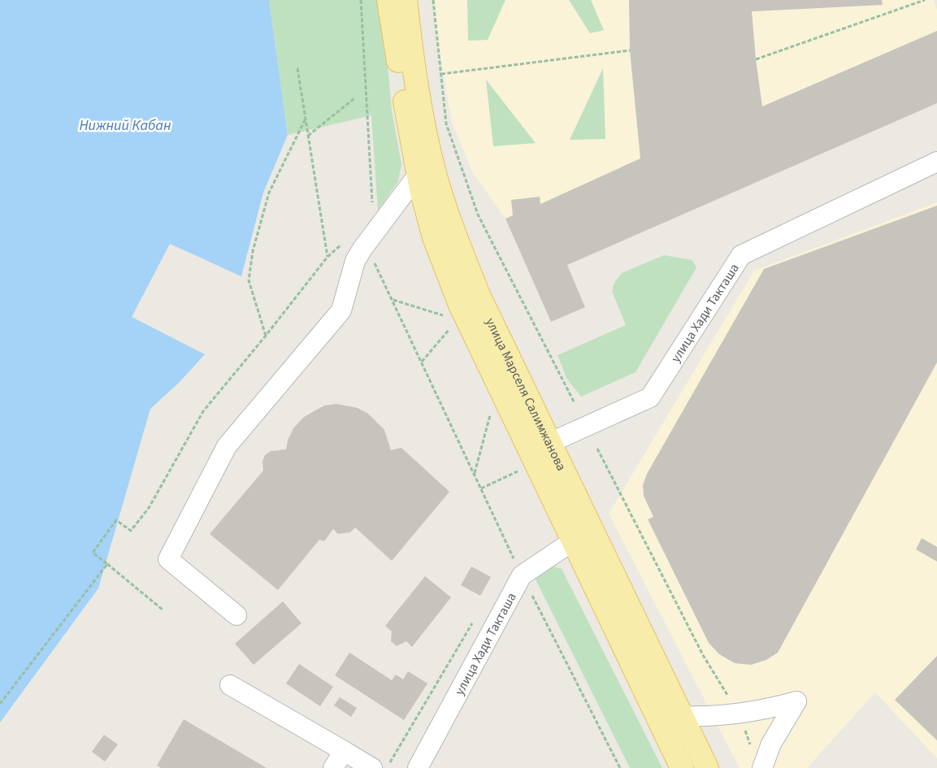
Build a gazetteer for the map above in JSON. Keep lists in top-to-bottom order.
{
  "streets": {
    "main road": ["улица Марселя Салимжанова"],
    "street": ["улица Хади Такташа"]
  },
  "crossings": [
    ["улица Хади Такташа", "улица Марселя Салимжанова"]
  ],
  "water": ["Нижний Кабан"]
}
